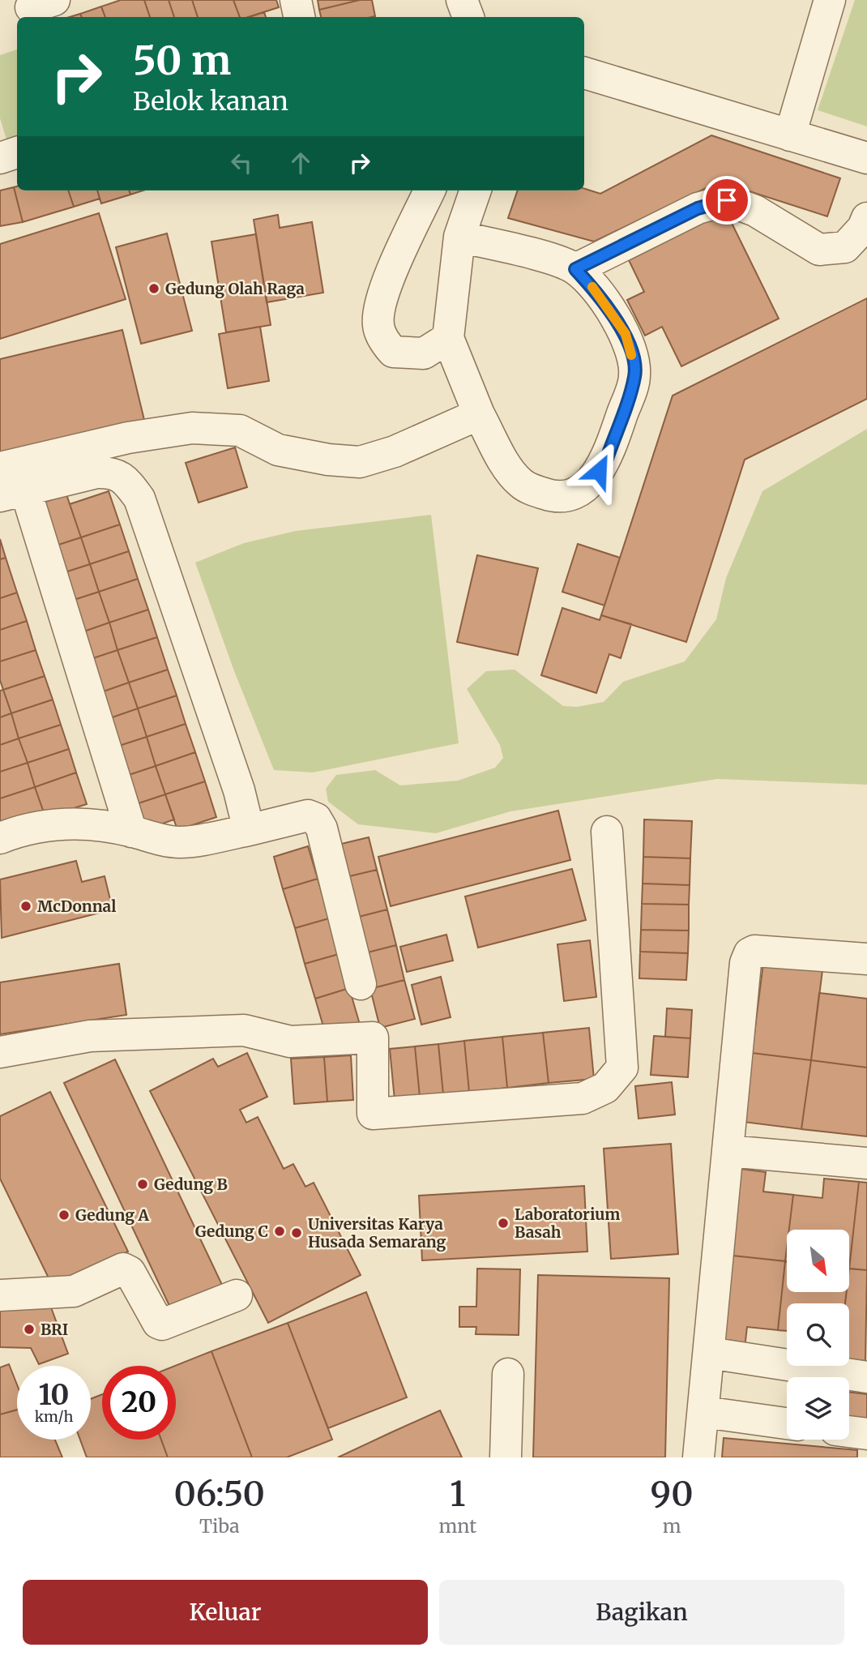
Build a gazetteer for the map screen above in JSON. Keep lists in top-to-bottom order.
{
  "places": [
    "Gedung Olah Raga",
    "McDonnal",
    "Gedung B",
    "Gedung A",
    "Laboratorium Basah",
    "Gedung C",
    "Universitas Karya Husada Semarang",
    "BRI"
  ],
  "north": "bottom right",
  "page": {
    "turn": ["50 m", "Belok kanan"],
    "speed": "10 km/h",
    "limit": "20",
    "eta": [
      "06:50",
      "Tiba",
      "1",
      "mnt",
      "90",
      "m"
    ],
    "buttons": ["Keluar", "Bagikan"]
  }
}
